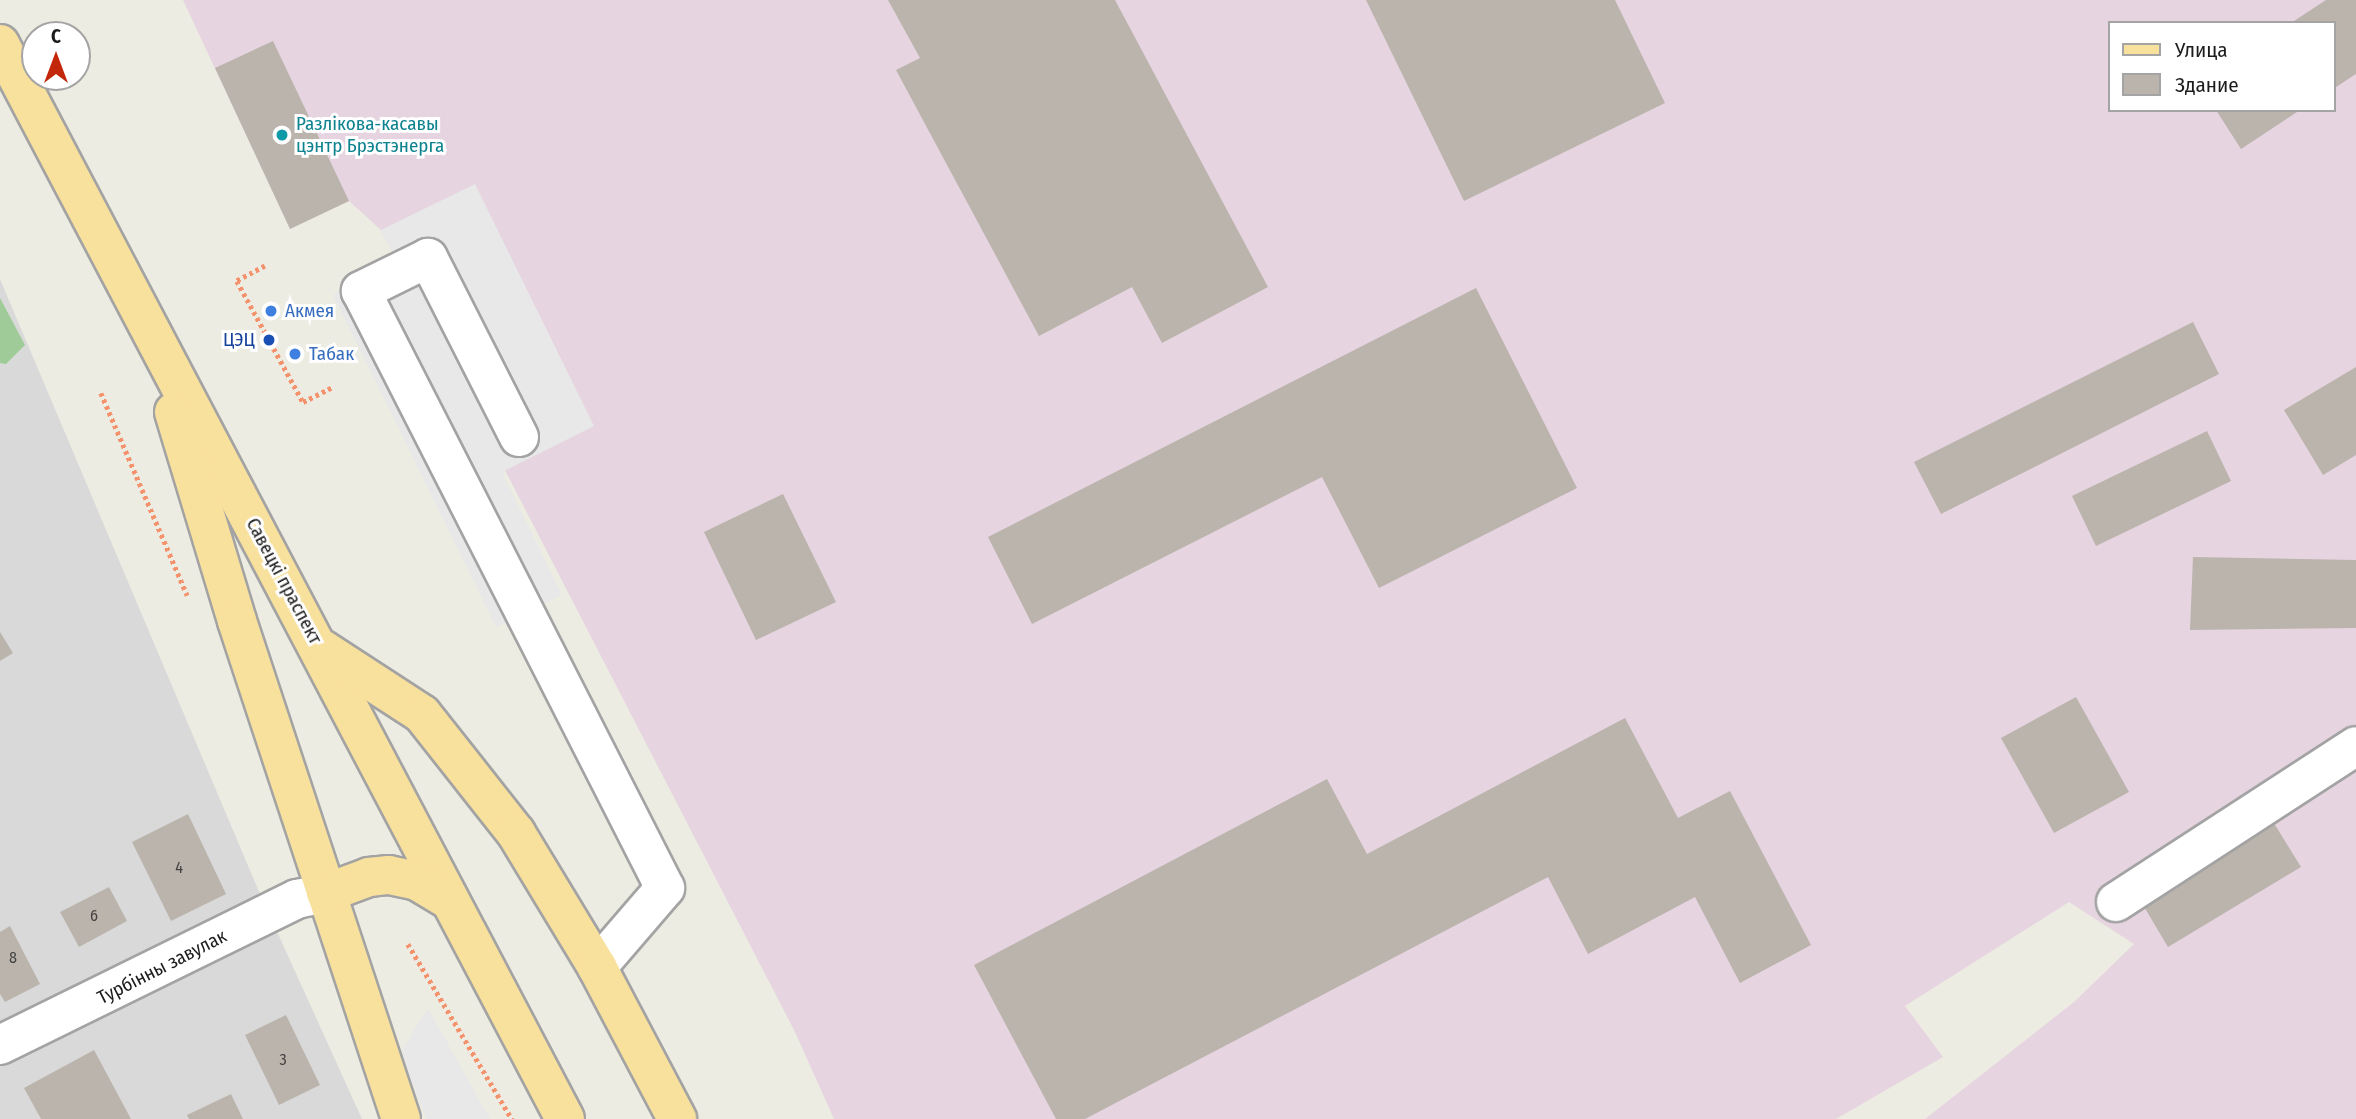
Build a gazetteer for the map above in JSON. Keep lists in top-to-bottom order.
{
  "streets": {
    "main road": ["Савецкі праспект"],
    "street": ["Турбінны завулак"]
  },
  "places": [
    "Разлікова-касавы цэнтр Брэстэнерга",
    "Акмея",
    "ЦЭЦ",
    "Табак"
  ],
  "house_numbers": [
    "4",
    "6",
    "8",
    "3"
  ],
  "legend": ["Улица", "Здание"],
  "north": "top"
}
